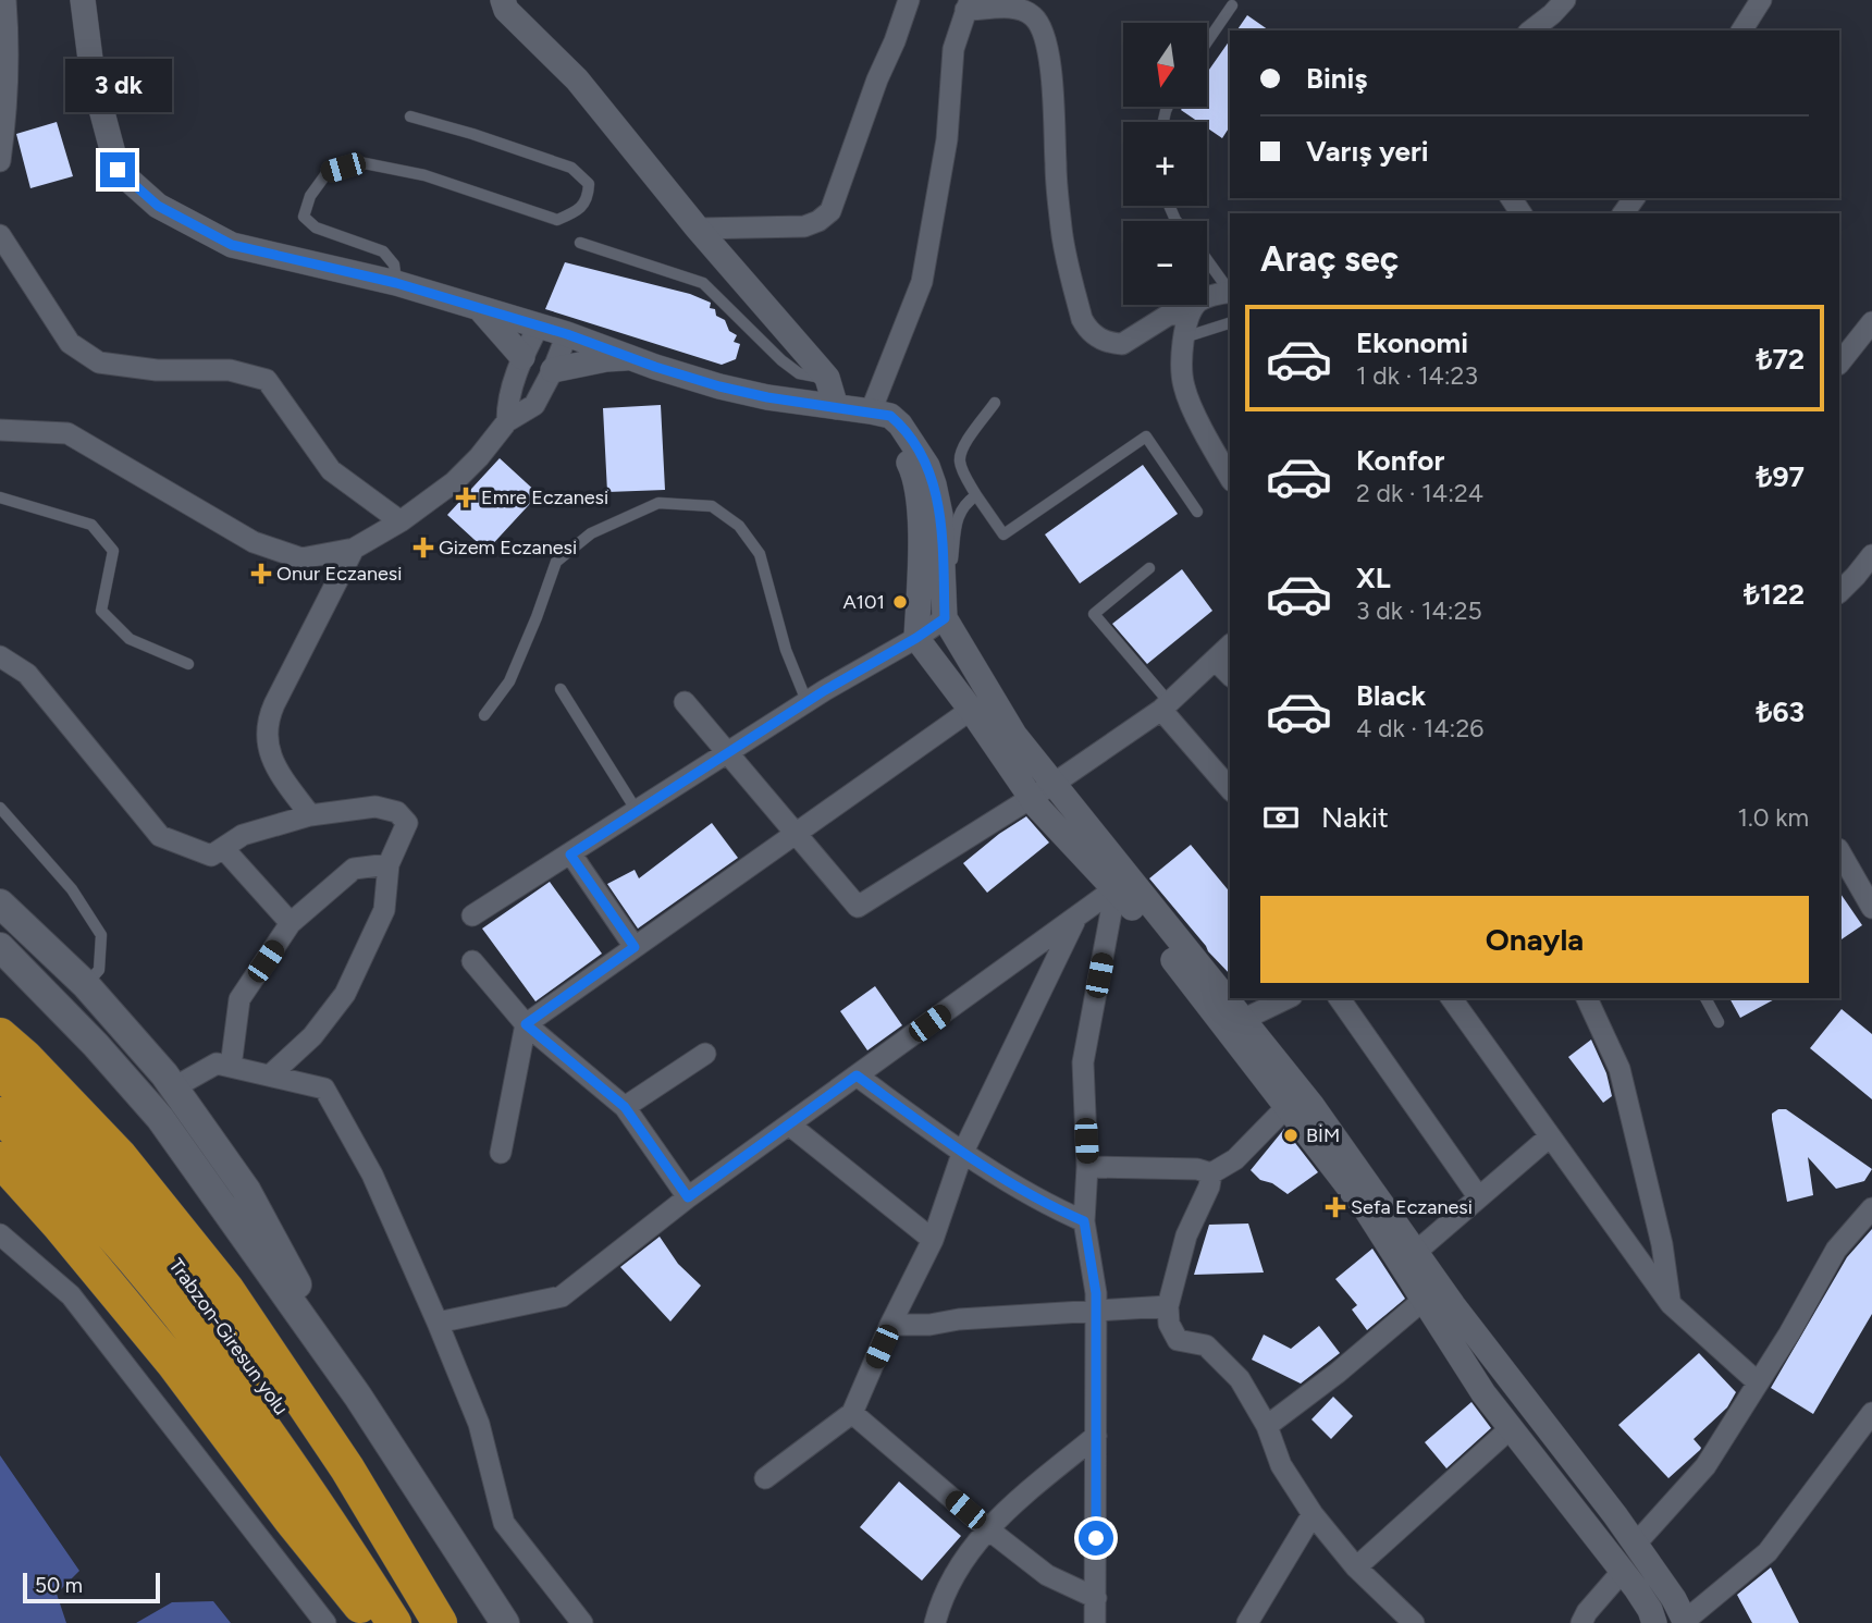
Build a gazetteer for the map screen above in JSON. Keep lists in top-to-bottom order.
{
  "streets": {
    "highway": ["Trabzon-Giresun yolu"]
  },
  "places": {
    "health": [
      "Emre Eczanesi",
      "Gizem Eczanesi",
      "Onur Eczanesi",
      "Sefa Eczanesi"
    ],
    "other": ["A101", "BİM"]
  },
  "scale_bar": "50 m",
  "north": "bottom",
  "page": {
    "map_buttons": ["+", "−"],
    "banner": ["Biniş", "Varış yeri"],
    "bubble": "3 dk",
    "heading": "Araç seç",
    "list": [
      {
        "name": "Ekonomi",
        "note": "1 dk · 14:23",
        "value": "₺72"
      },
      {
        "name": "Konfor",
        "note": "2 dk · 14:24",
        "value": "₺97"
      },
      {
        "name": "XL",
        "note": "3 dk · 14:25",
        "value": "₺122"
      },
      {
        "name": "Black",
        "note": "4 dk · 14:26",
        "value": "₺63"
      }
    ],
    "pay": ["Nakit", "1.0 km"],
    "buttons": "Onayla",
    "scale": "50 m"
  }
}
